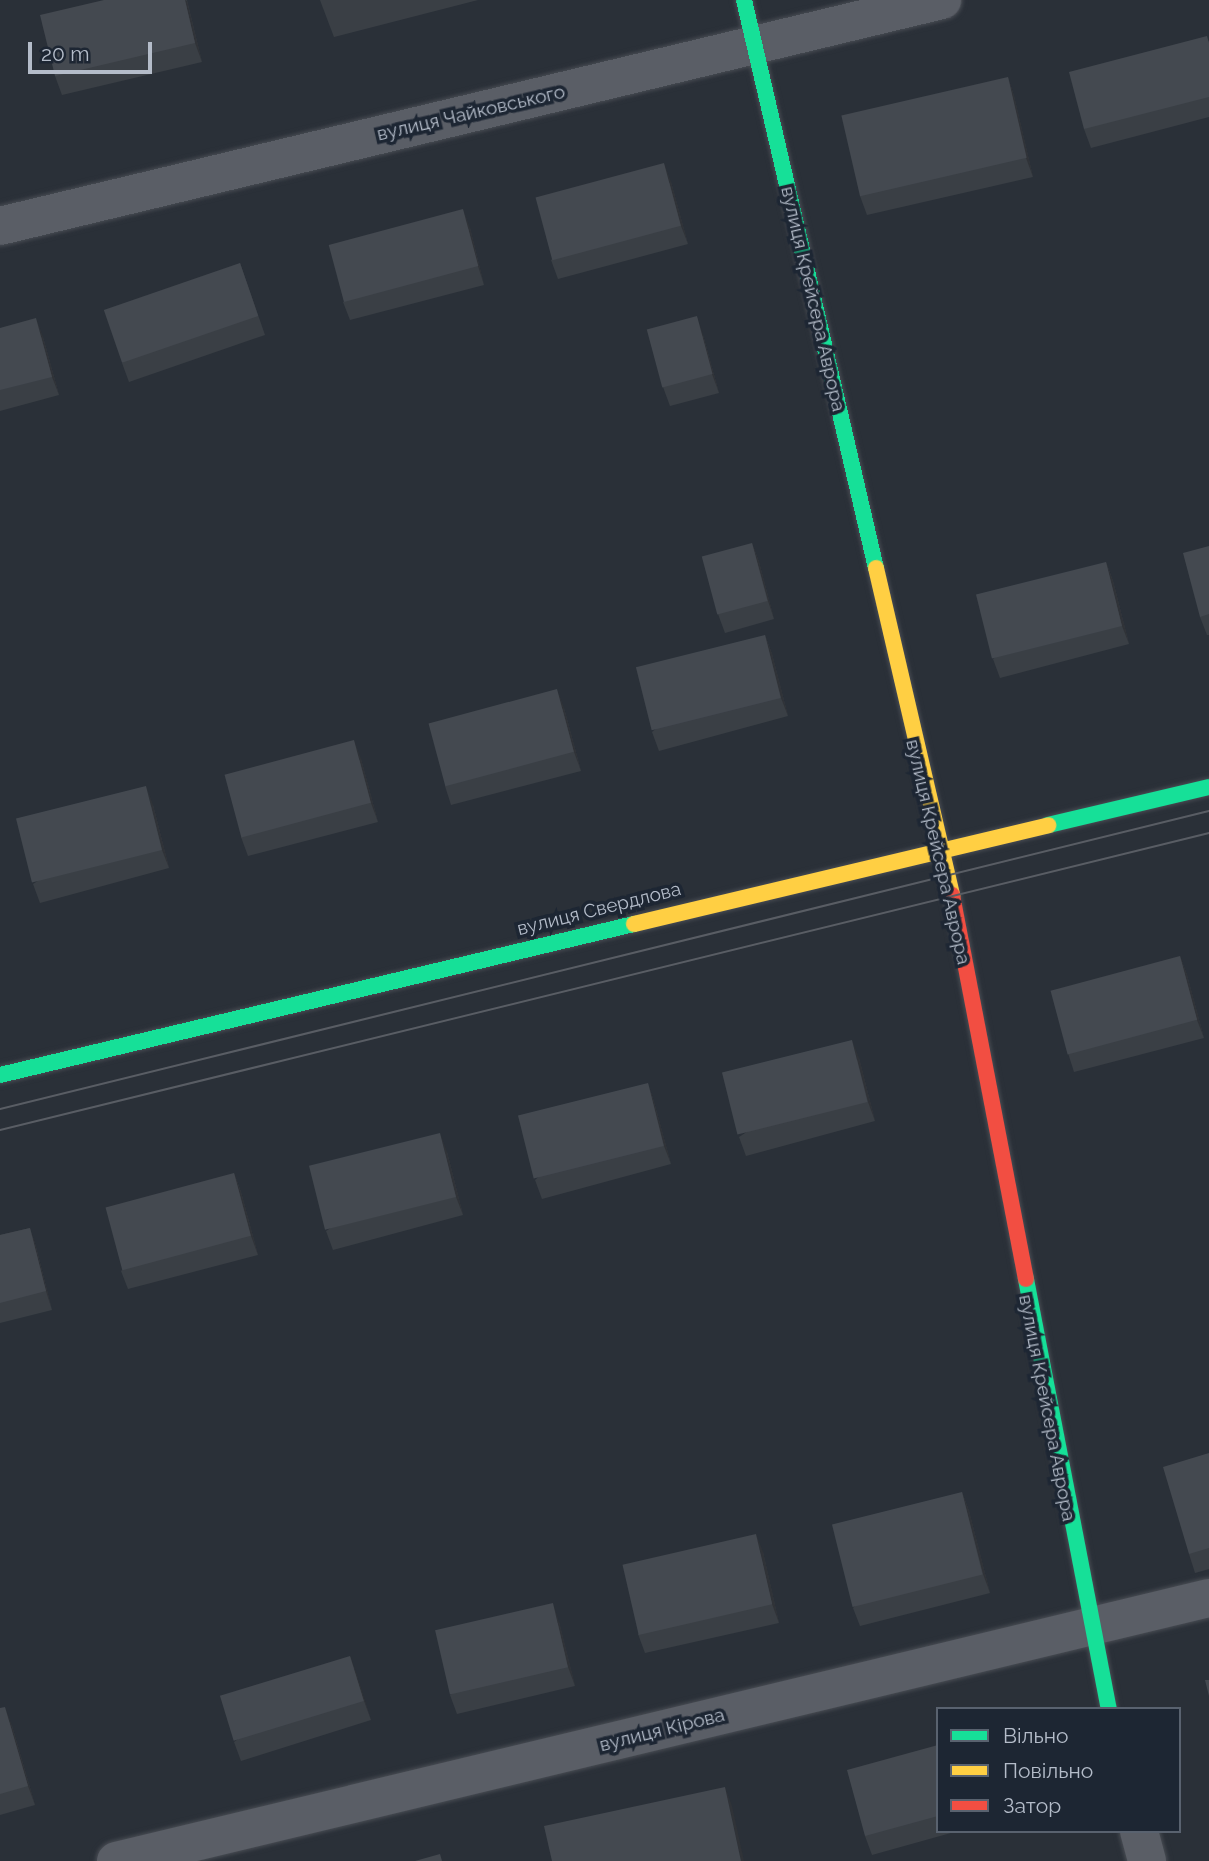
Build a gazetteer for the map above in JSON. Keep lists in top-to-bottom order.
{
  "streets": {
    "street": [
      "вулиця Чайковського",
      "вулиця Крейсера Аврора",
      "вулиця Свердлова",
      "вулиця Кірова"
    ]
  },
  "crossings": [
    ["вулиця Чайковського", "вулиця Крейсера Аврора"],
    ["вулиця Крейсера Аврора", "вулиця Свердлова"],
    ["вулиця Крейсера Аврора", "вулиця Кірова"]
  ],
  "legend": ["Вільно", "Повільно", "Затор"],
  "scale_bar": "20 m"
}
